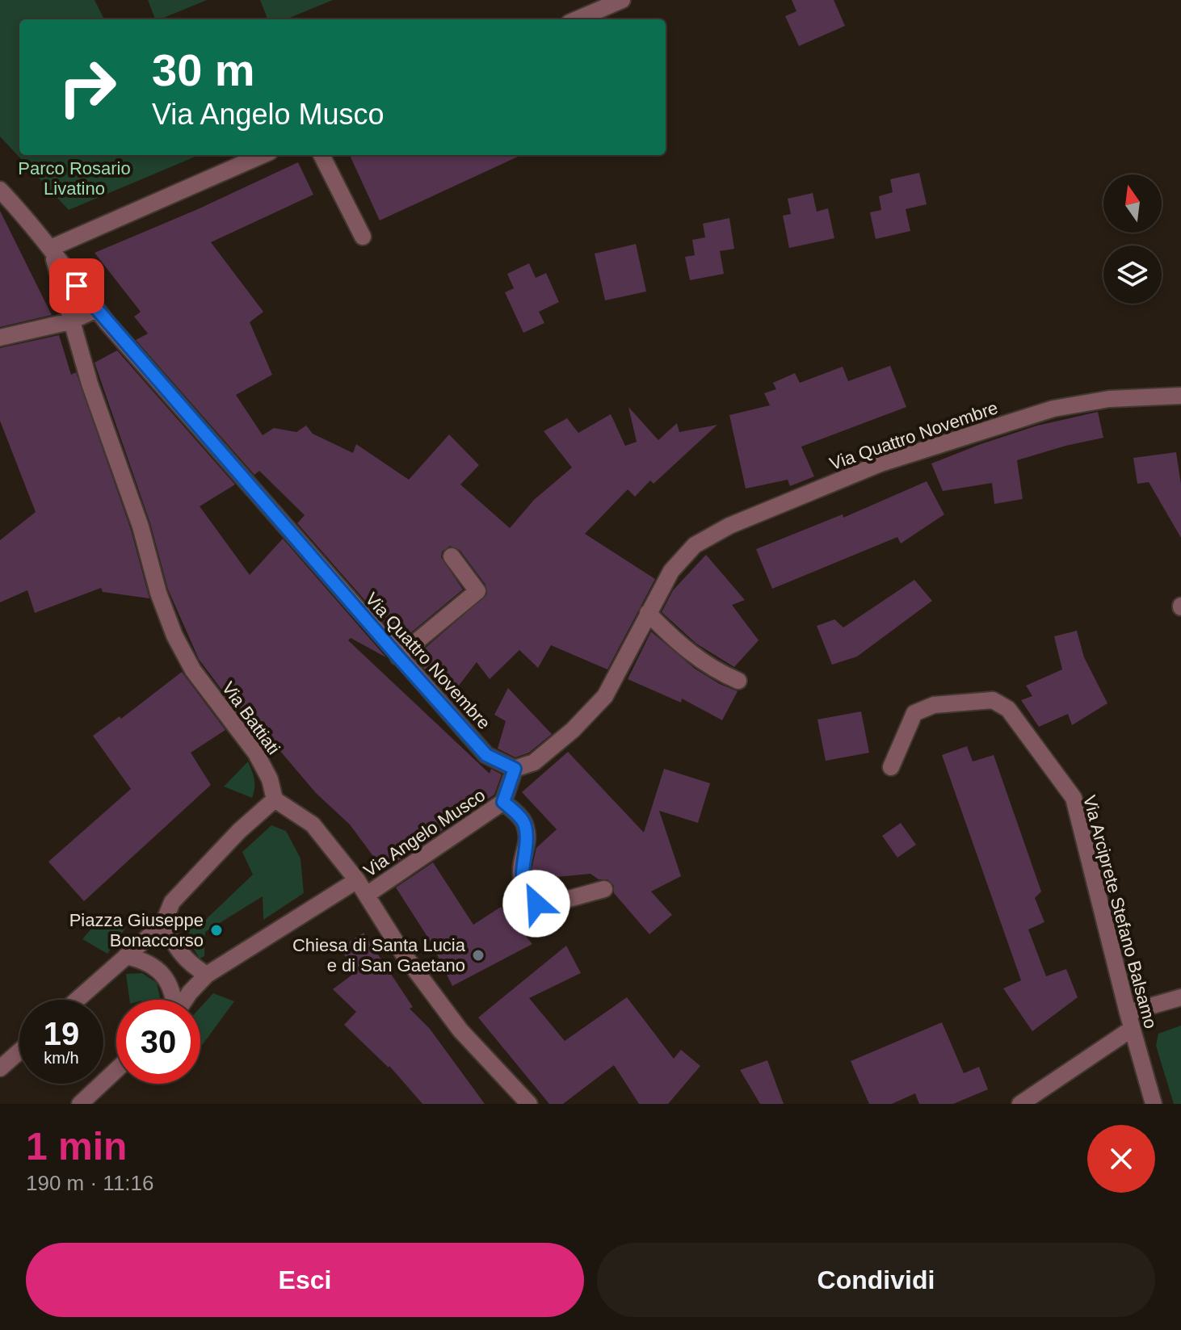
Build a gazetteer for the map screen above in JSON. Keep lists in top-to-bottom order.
{
  "streets": {
    "street": [
      "Via Quattro Novembre",
      "Via Battiati",
      "Via Angelo Musco",
      "Via Arciprete Stefano Balsamo"
    ]
  },
  "crossings": [
    ["Via Quattro Novembre", "Via Battiati"],
    ["Via Quattro Novembre", "Via Angelo Musco"]
  ],
  "parks": ["Parco Rosario Livatino"],
  "places": ["Piazza Giuseppe Bonaccorso", "Chiesa di Santa Lucia e di San Gaetano"],
  "north": "top",
  "page": {
    "turn": ["30 m", "Via Angelo Musco"],
    "speed": "19 km/h",
    "limit": "30",
    "heading": ["1 min", "190 m · 11:16"],
    "buttons": ["Esci", "Condividi"]
  }
}
